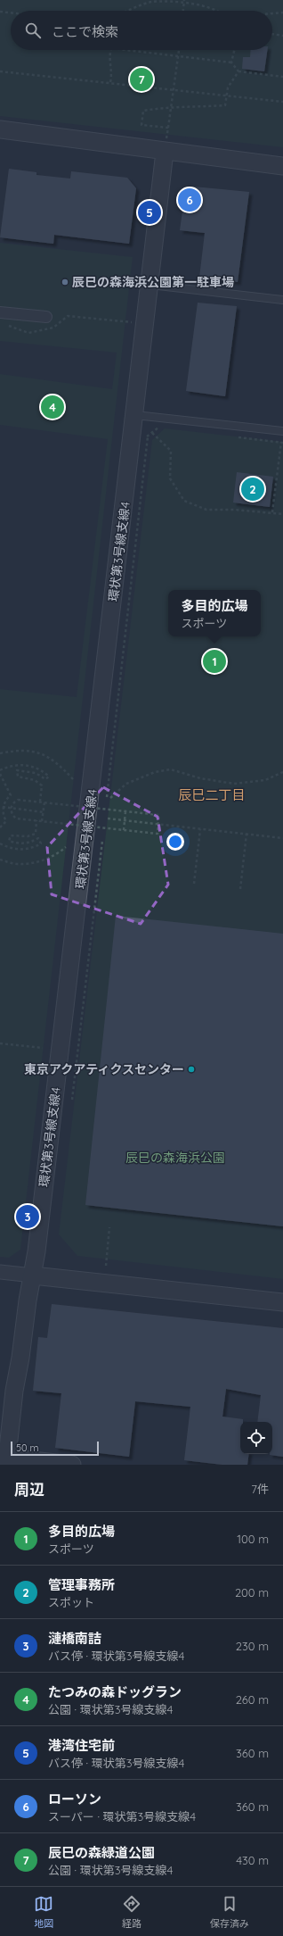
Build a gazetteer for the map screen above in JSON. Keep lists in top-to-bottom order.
{
  "streets": {
    "street": ["環状第3号線支線4"]
  },
  "districts": ["辰巳二丁目"],
  "parks": ["辰巳の森海浜公園"],
  "places": ["辰巳の森海浜公園第一駐車場", "東京アクアティクスセンター"],
  "scale_bar": "50 m",
  "page": {
    "search": "ここで検索",
    "pins": [
      "7",
      "6",
      "5",
      "4",
      "2",
      "1",
      "3"
    ],
    "popup": ["多目的広場", "スポーツ"],
    "scale": "50 m",
    "heading": ["周辺", "7件"],
    "list": [
      {
        "mark": "1",
        "name": "多目的広場",
        "note": "スポーツ",
        "value": "100 m"
      },
      {
        "mark": "2",
        "name": "管理事務所",
        "note": "スポット",
        "value": "200 m"
      },
      {
        "mark": "3",
        "name": "漣橋南詰",
        "note": "バス停 · 環状第3号線支線4",
        "value": "230 m"
      },
      {
        "mark": "4",
        "name": "たつみの森ドッグラン",
        "note": "公園 · 環状第3号線支線4",
        "value": "260 m"
      },
      {
        "mark": "5",
        "name": "港湾住宅前",
        "note": "バス停 · 環状第3号線支線4",
        "value": "360 m"
      },
      {
        "mark": "6",
        "name": "ローソン",
        "note": "スーパー · 環状第3号線支線4",
        "value": "360 m"
      },
      {
        "mark": "7",
        "name": "辰巳の森緑道公園",
        "note": "公園 · 環状第3号線支線4",
        "value": "430 m"
      }
    ],
    "nav": ["地図", "経路", "保存済み"]
  }
}
